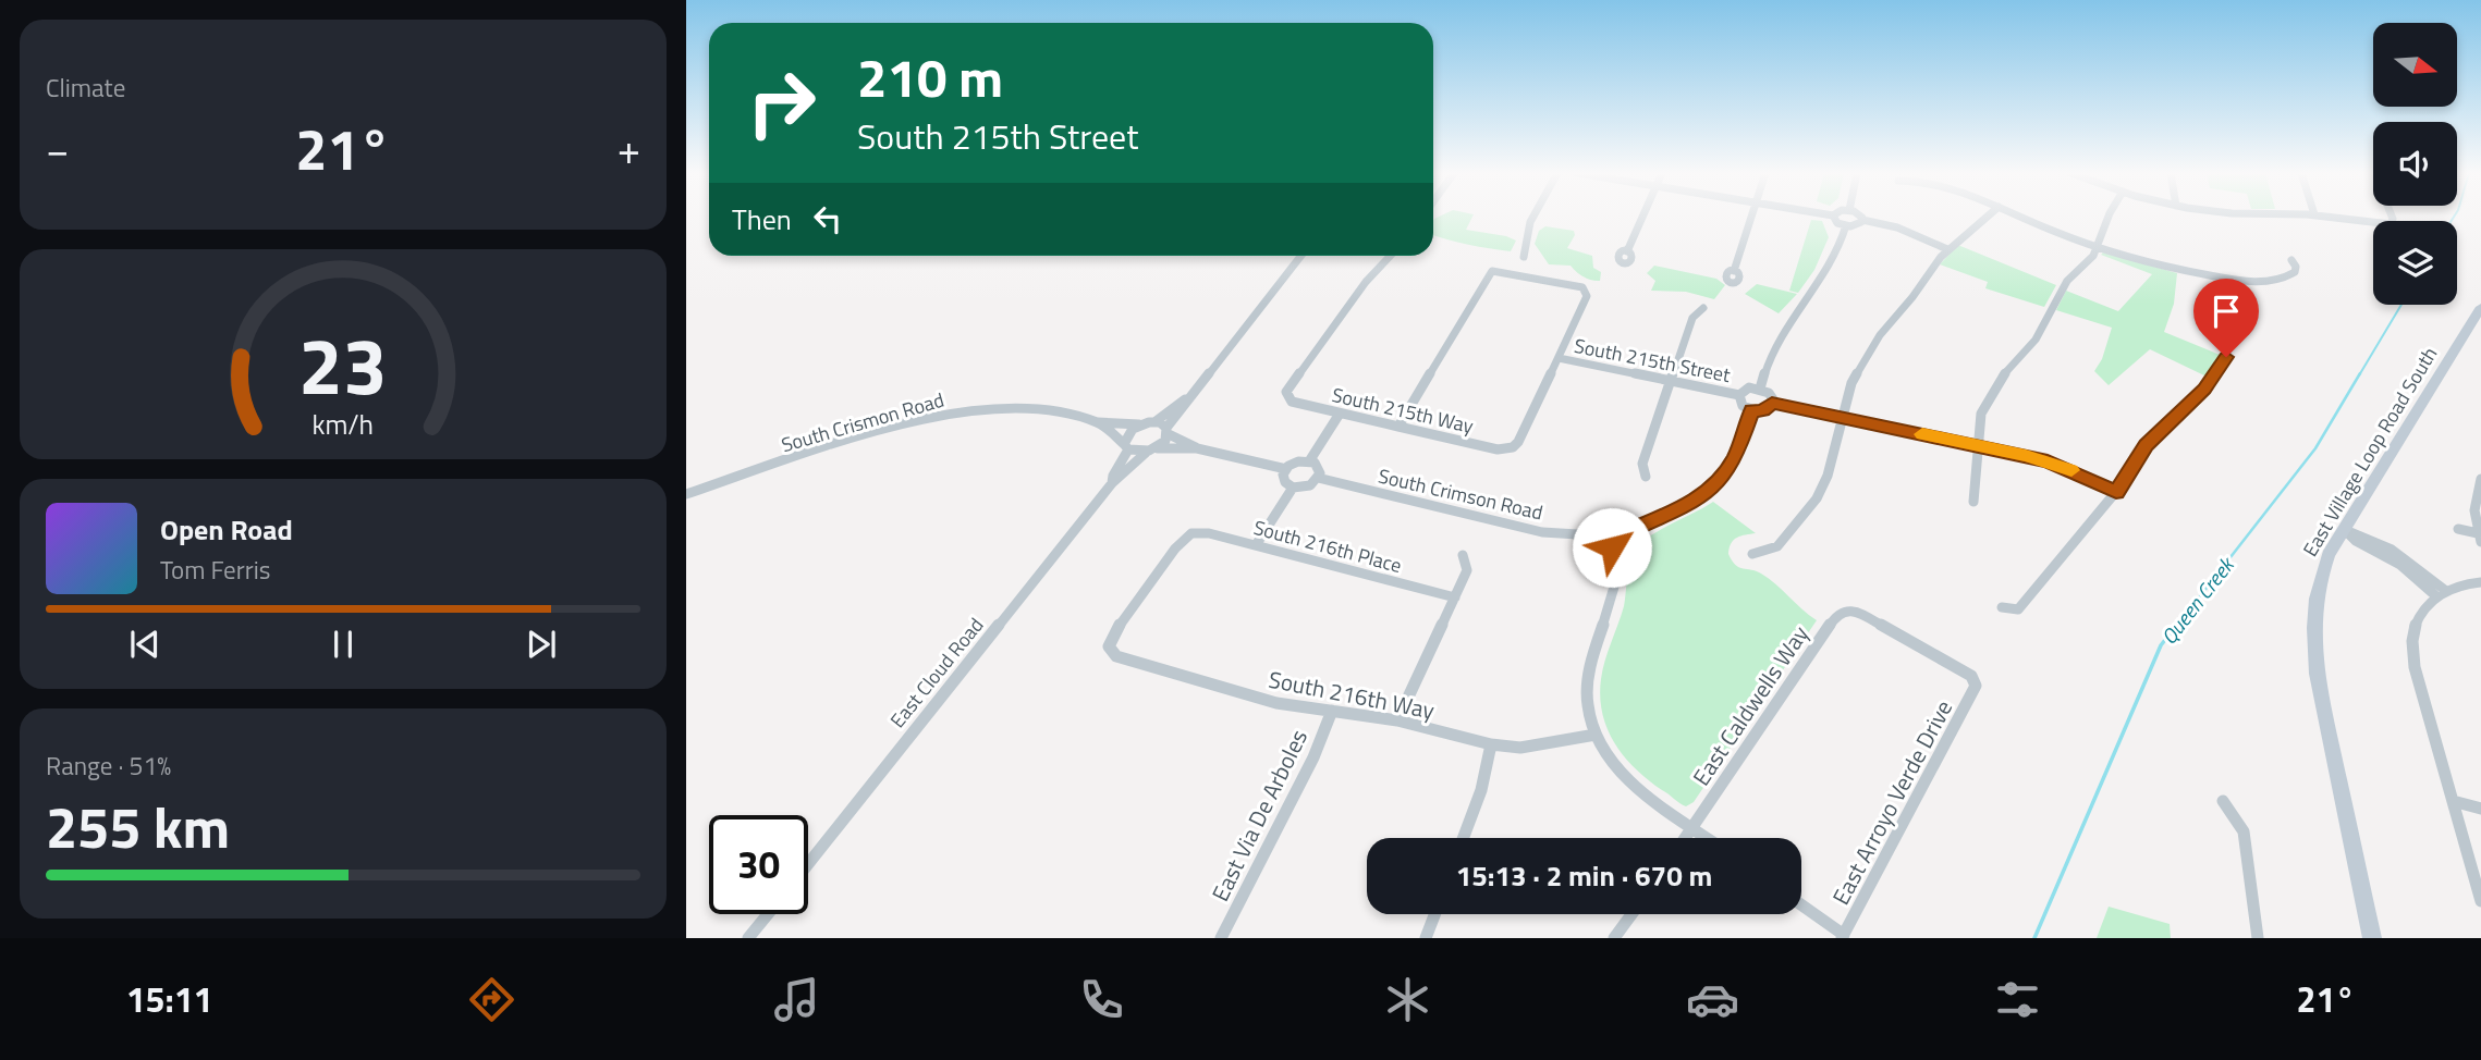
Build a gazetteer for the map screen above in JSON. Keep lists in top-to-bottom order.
{
  "streets": {
    "street": [
      "South 215th Street",
      "South 215th Way",
      "South Crismon Road",
      "East Village Loop Road South",
      "South Crimson Road",
      "South 216th Place",
      "East Cloud Road",
      "South 216th Way",
      "East Caldwells Way",
      "East Arroyo Verde Drive",
      "East Via De Arboles"
    ]
  },
  "crossings": [
    ["South 215th Street", "South 215th Way"],
    ["South Crismon Road", "East Cloud Road"],
    ["South 216th Place", "South 216th Way"],
    ["South 216th Way", "East Via De Arboles"],
    ["East Caldwells Way", "East Arroyo Verde Drive"]
  ],
  "water": ["Queen Creek"],
  "north": "right",
  "page": {
    "tile": [
      "Climate",
      ["Range · 51%", "255 km"]
    ],
    "turn": ["210 m", "South 215th Street"],
    "heat": ["−", "21°", "+"],
    "then": "Then",
    "song": ["Open Road", "Tom Ferris"],
    "limit": "30",
    "trip": "15:13 · 2 min · 670 m",
    "tabs": ["15:11", "21°"],
    "gauge": ["23", "km/h"]
  }
}
